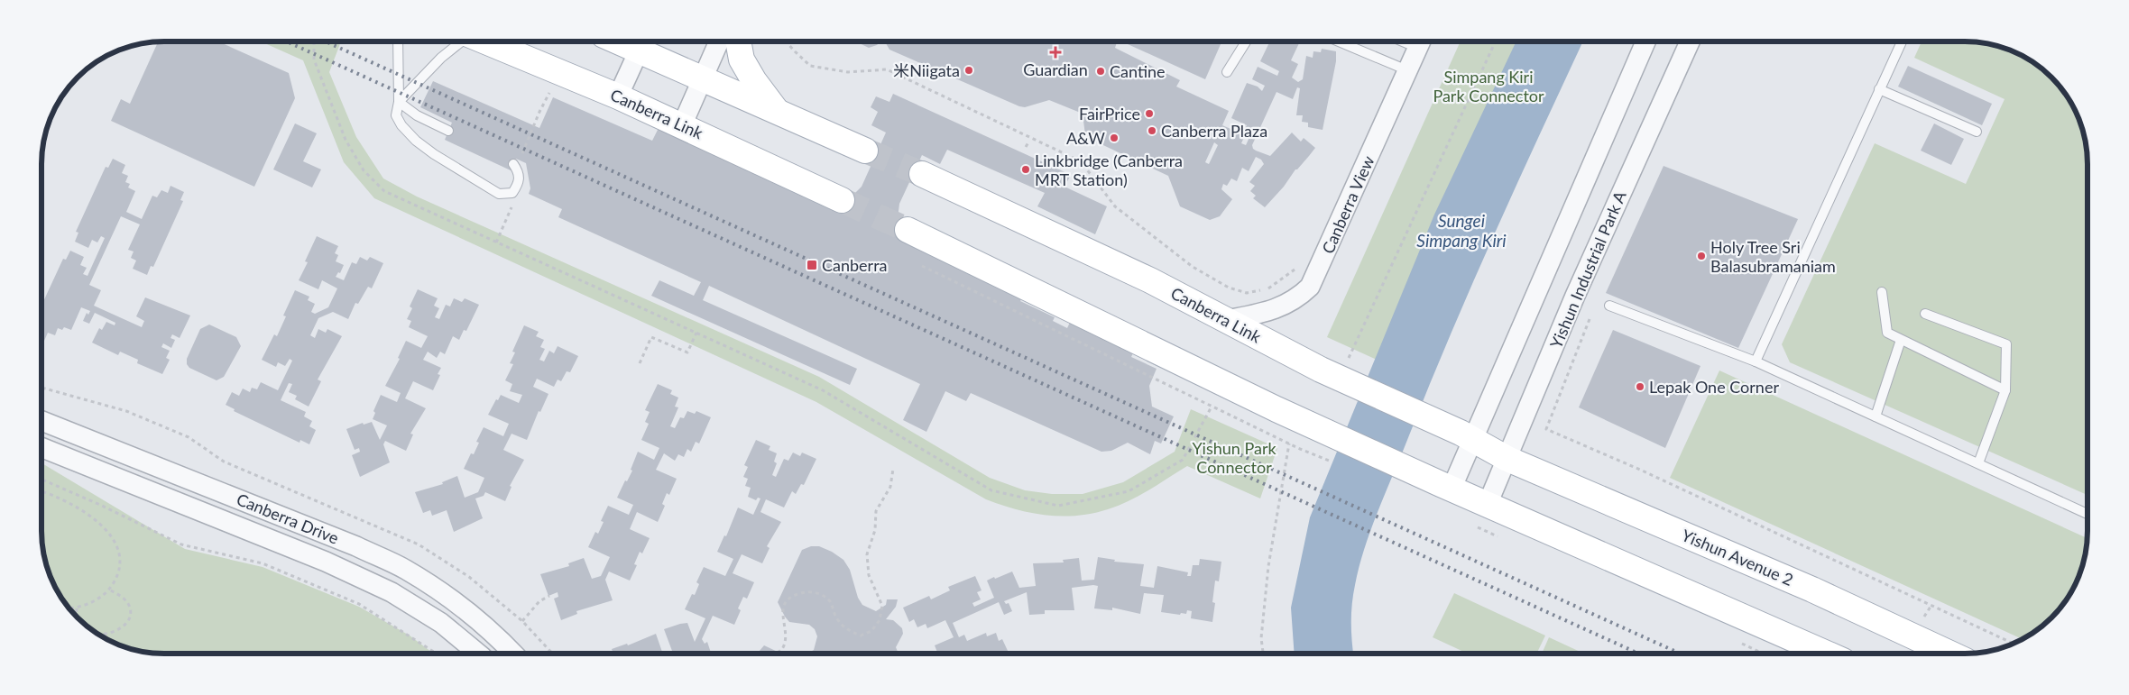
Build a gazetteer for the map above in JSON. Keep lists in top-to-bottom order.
{
  "streets": {
    "main road": ["Canberra Link", "Yishun Avenue 2"],
    "street": ["Canberra View", "Yishun Industrial Park A", "Canberra Drive"]
  },
  "crossings": [
    ["Canberra Link", "Canberra View"],
    ["Canberra Link", "Yishun Industrial Park A"],
    ["Canberra Link", "Yishun Avenue 2"],
    ["Yishun Industrial Park A", "Yishun Avenue 2"]
  ],
  "water": ["Sungei Simpang Kiri"],
  "parks": ["Simpang Kiri Park Connector", "Yishun Park Connector"],
  "places": {
    "health": ["Guardian"],
    "other": [
      "米Niigata",
      "Cantine",
      "FairPrice",
      "Canberra Plaza",
      "A&W",
      "Linkbridge (Canberra MRT Station)",
      "Holy Tree Sri Balasubramaniam",
      "Lepak One Corner"
    ],
    "transit": ["Canberra"]
  }
}
